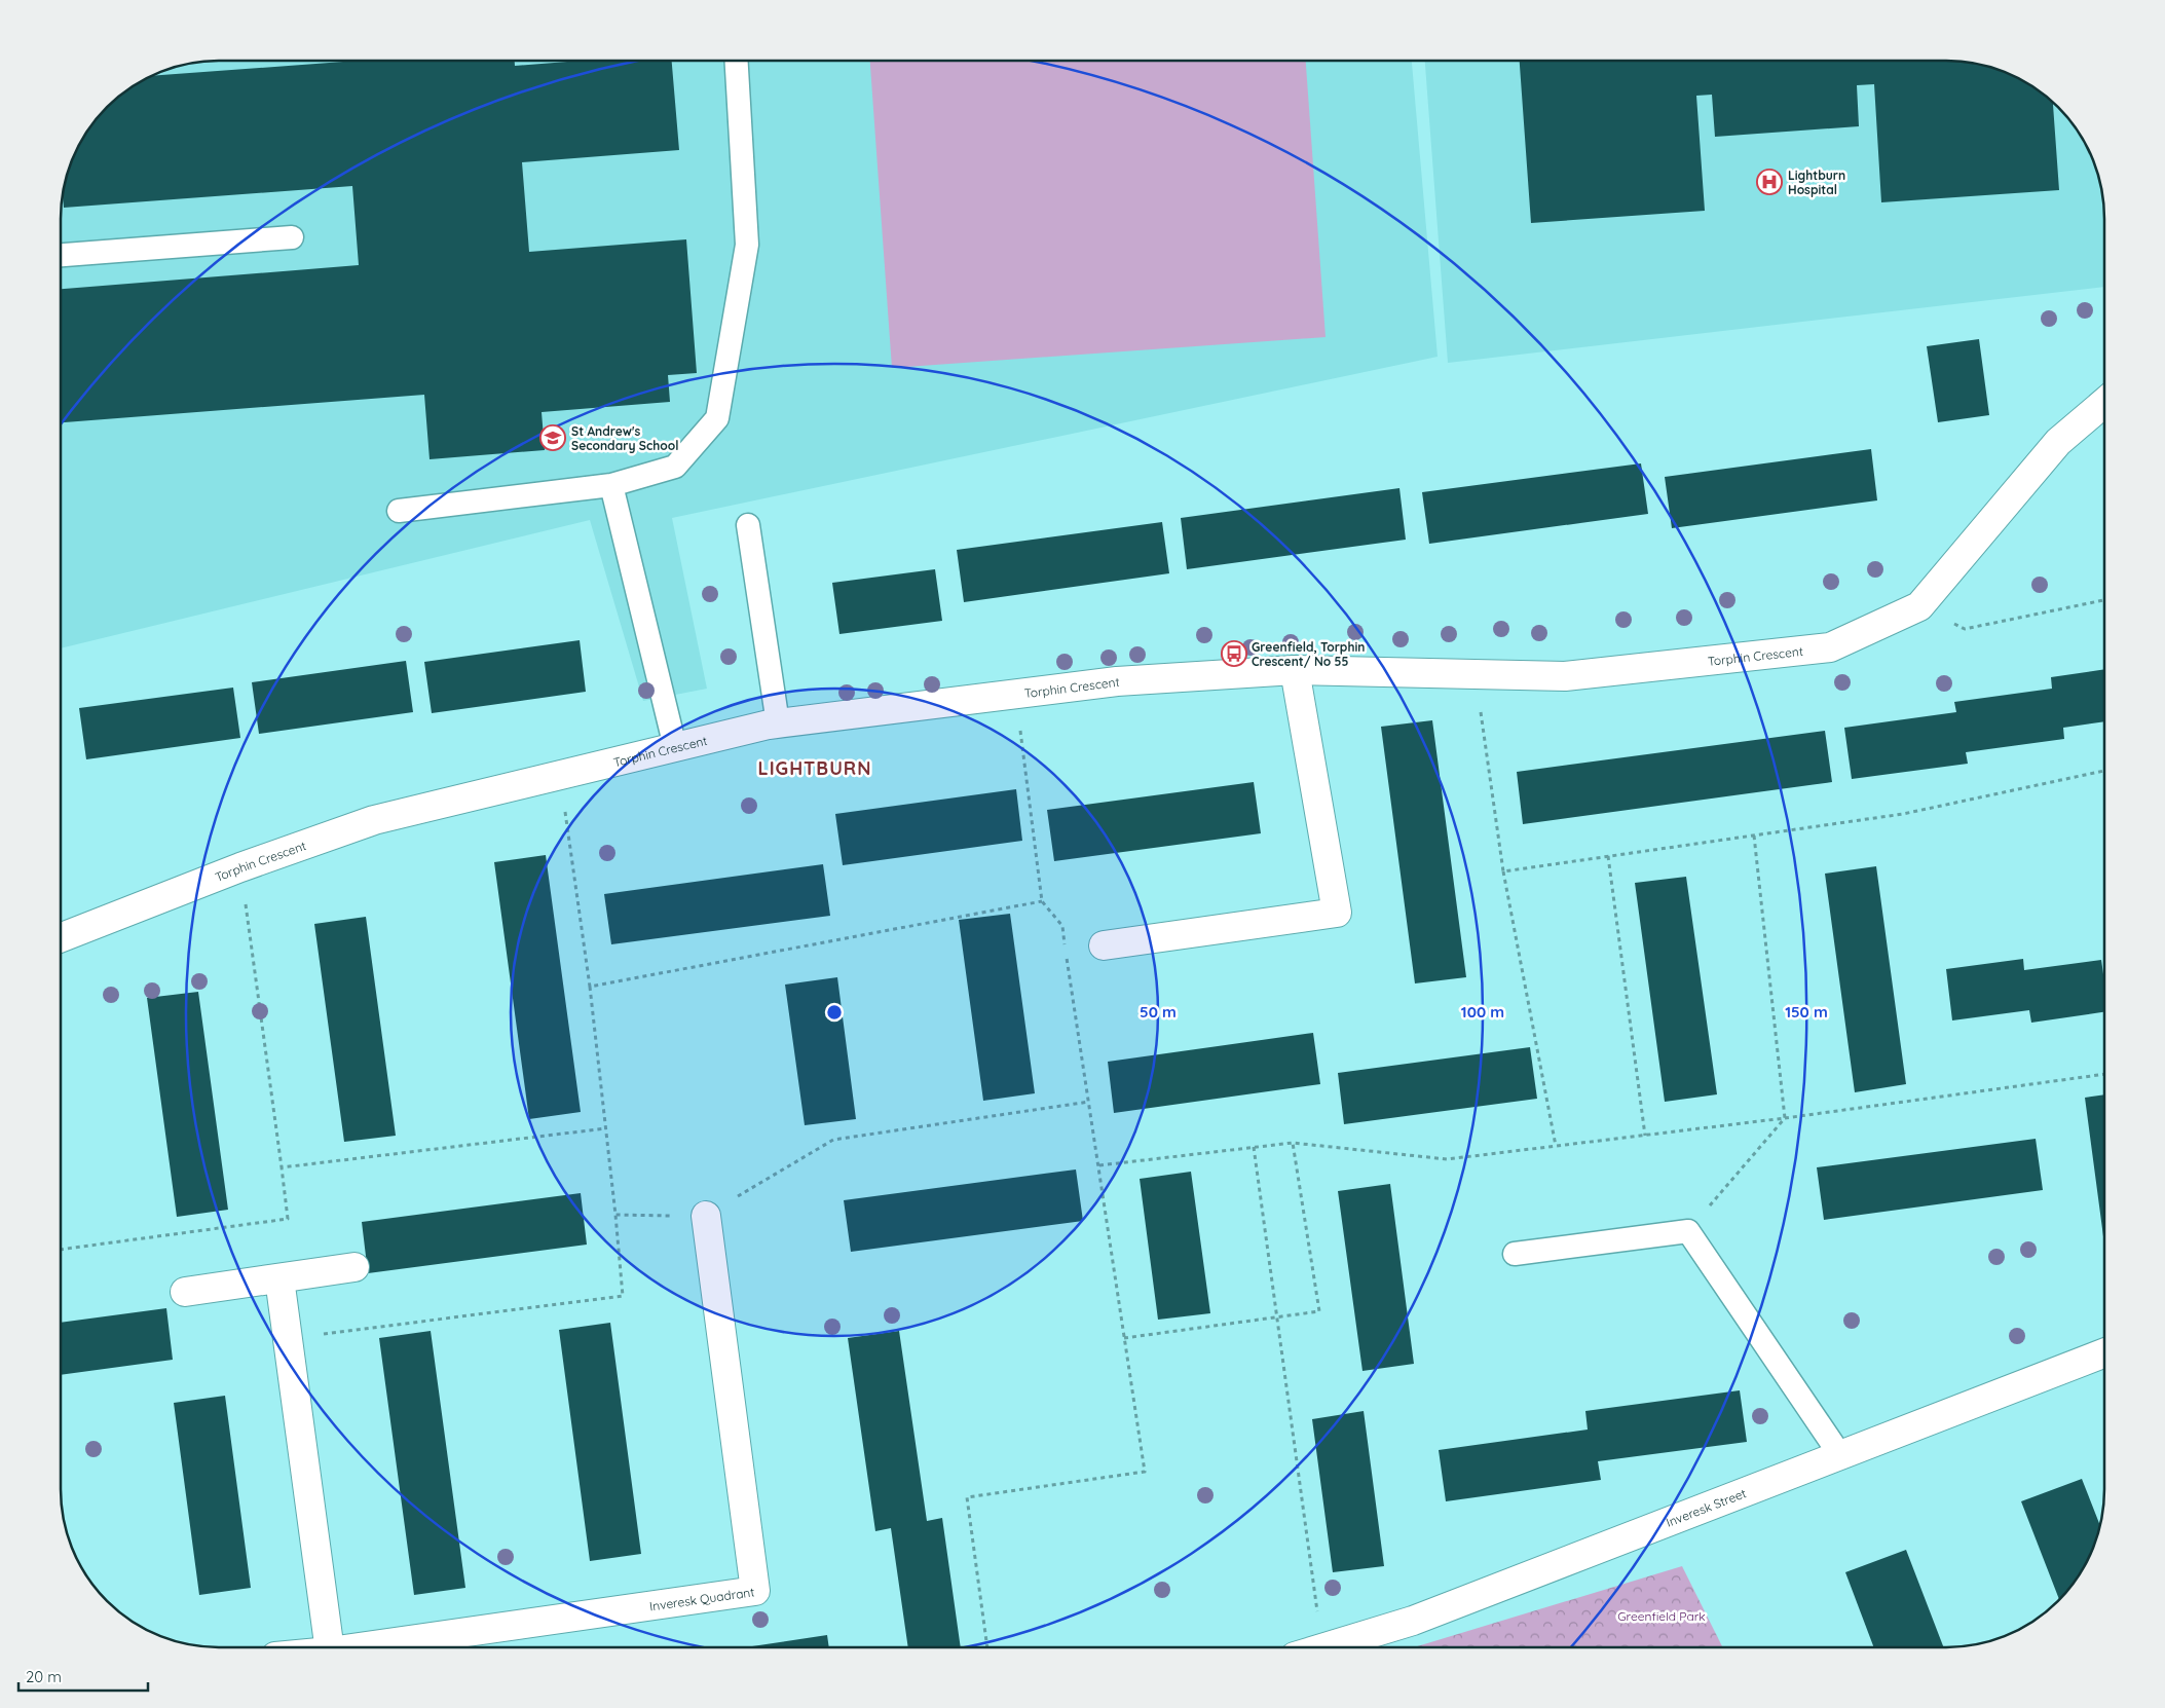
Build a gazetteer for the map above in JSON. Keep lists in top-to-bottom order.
{
  "streets": {
    "street": ["Torphin Crescent", "Inveresk Street", "Inveresk Quadrant"]
  },
  "districts": ["LIGHTBURN"],
  "parks": ["Greenfield Park"],
  "places": {
    "hospital": ["Lightburn Hospital"],
    "school or university": ["St Andrew's Secondary School"],
    "bus stop": ["Greenfield, Torphin Crescent/ No 55"]
  },
  "scale_bar": "20 m",
  "rings": ["50 m", "100 m", "150 m"]
}
